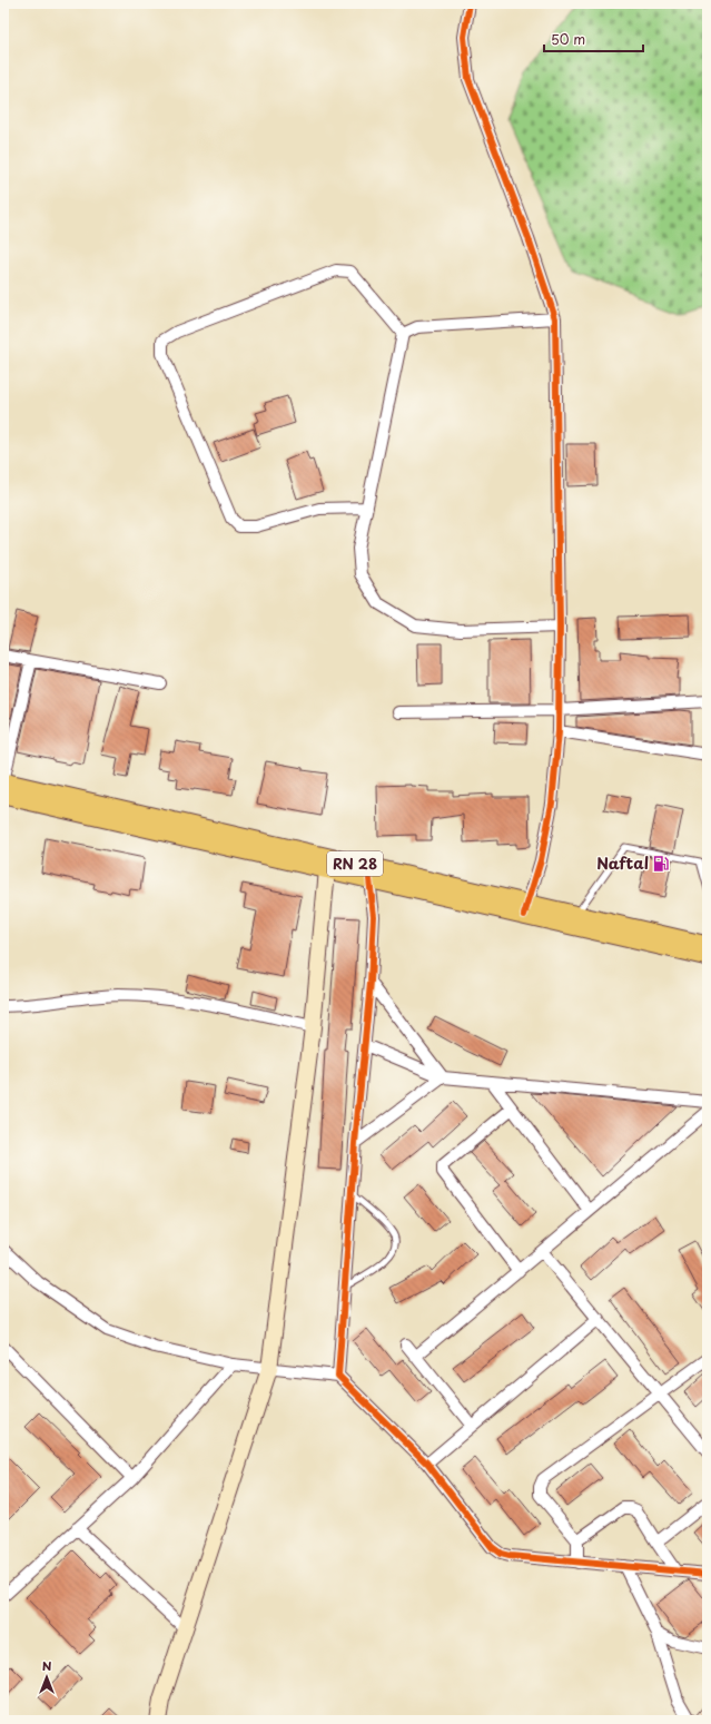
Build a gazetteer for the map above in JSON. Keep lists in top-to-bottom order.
{
  "streets": {
    "main road": ["RN 28"]
  },
  "places": {
    "fuel station": ["Naftal"]
  },
  "scale_bar": "50 m",
  "north": "top"
}
